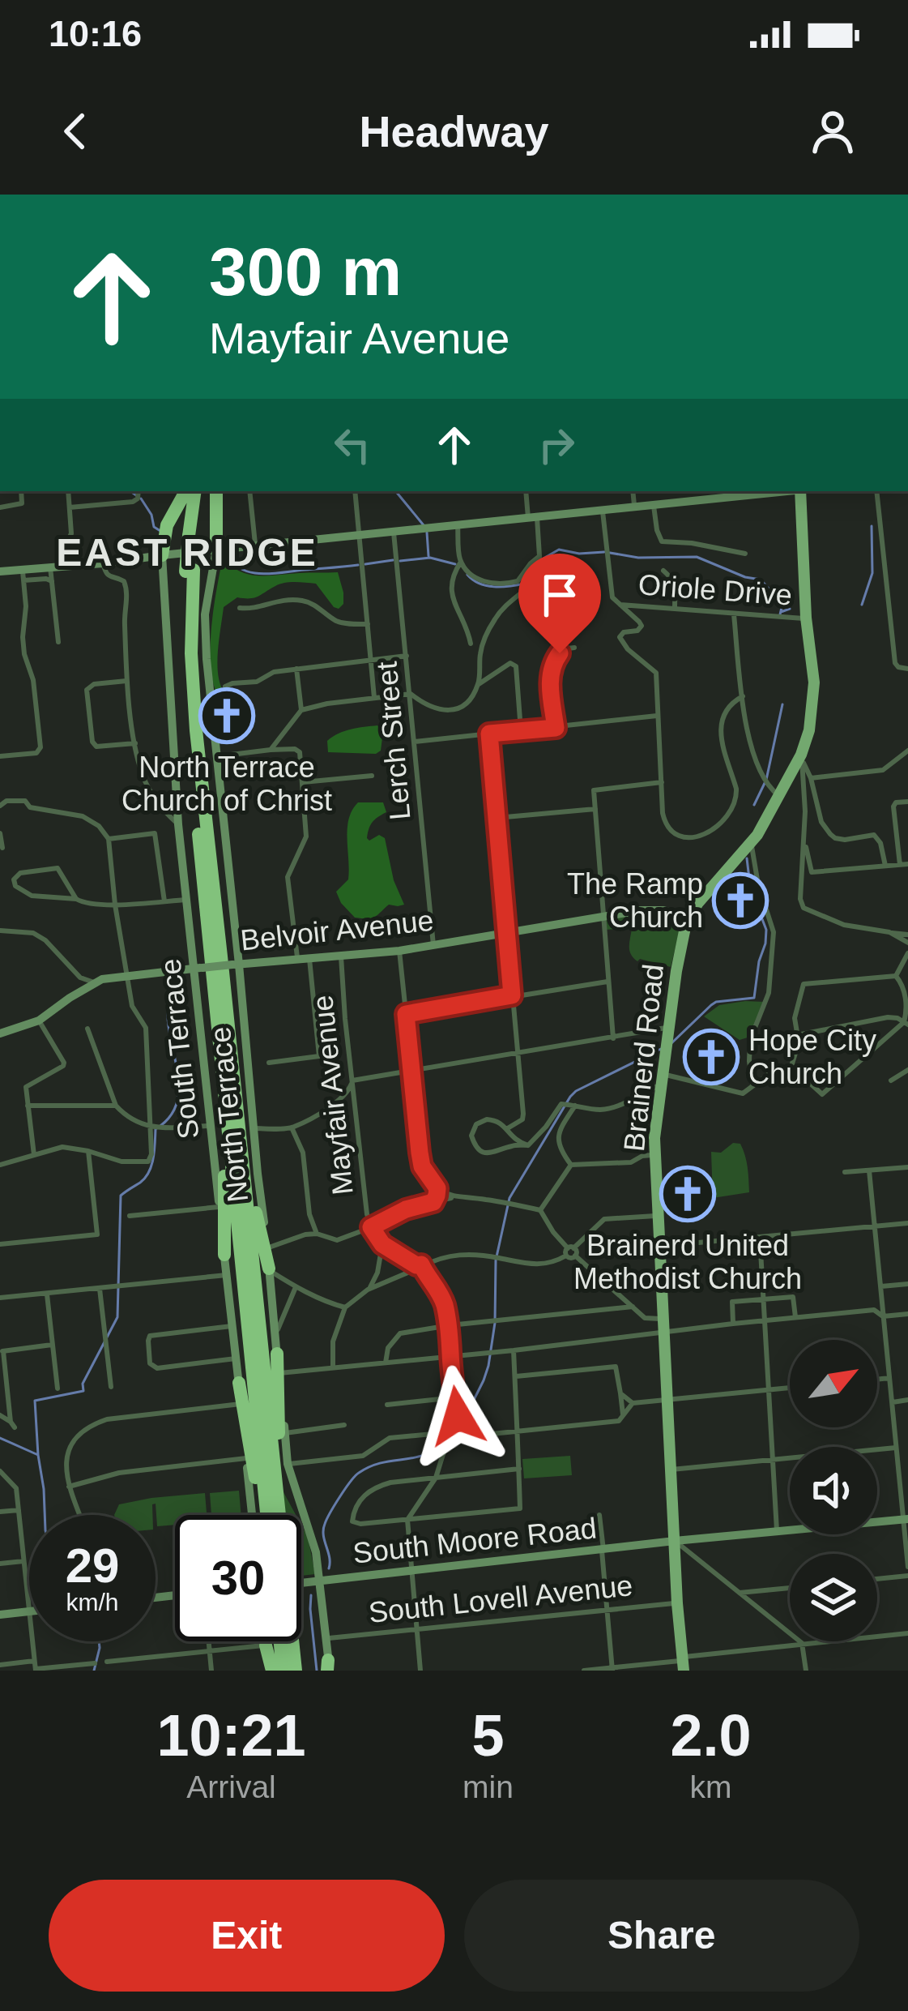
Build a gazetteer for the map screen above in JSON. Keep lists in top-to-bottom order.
{
  "streets": {
    "main road": ["Brainerd Road"],
    "street": [
      "Oriole Drive",
      "Lerch Street",
      "Belvoir Avenue",
      "South Terrace",
      "Mayfair Avenue",
      "North Terrace",
      "South Moore Road",
      "South Lovell Avenue"
    ]
  },
  "crossings": [
    ["Oriole Drive", "Brainerd Road"],
    ["Lerch Street", "Belvoir Avenue"],
    ["Belvoir Avenue", "South Terrace"],
    ["Belvoir Avenue", "Brainerd Road"],
    ["Belvoir Avenue", "Mayfair Avenue"],
    ["Belvoir Avenue", "North Terrace"],
    ["Brainerd Road", "South Moore Road"],
    ["Brainerd Road", "South Lovell Avenue"],
    ["North Terrace", "South Moore Road"]
  ],
  "districts": ["EAST RIDGE"],
  "places": {
    "church": [
      "North Terrace Church of Christ",
      "The Ramp Church",
      "Hope City Church",
      "Brainerd United Methodist Church"
    ]
  },
  "north": "top right",
  "page": {
    "status": "10:16",
    "header": "Headway",
    "turn": ["300 m", "Mayfair Avenue"],
    "speed": "29 km/h",
    "limit": "30",
    "eta": [
      "10:21",
      "Arrival",
      "5",
      "min",
      "2.0",
      "km"
    ],
    "buttons": ["Exit", "Share"]
  }
}
